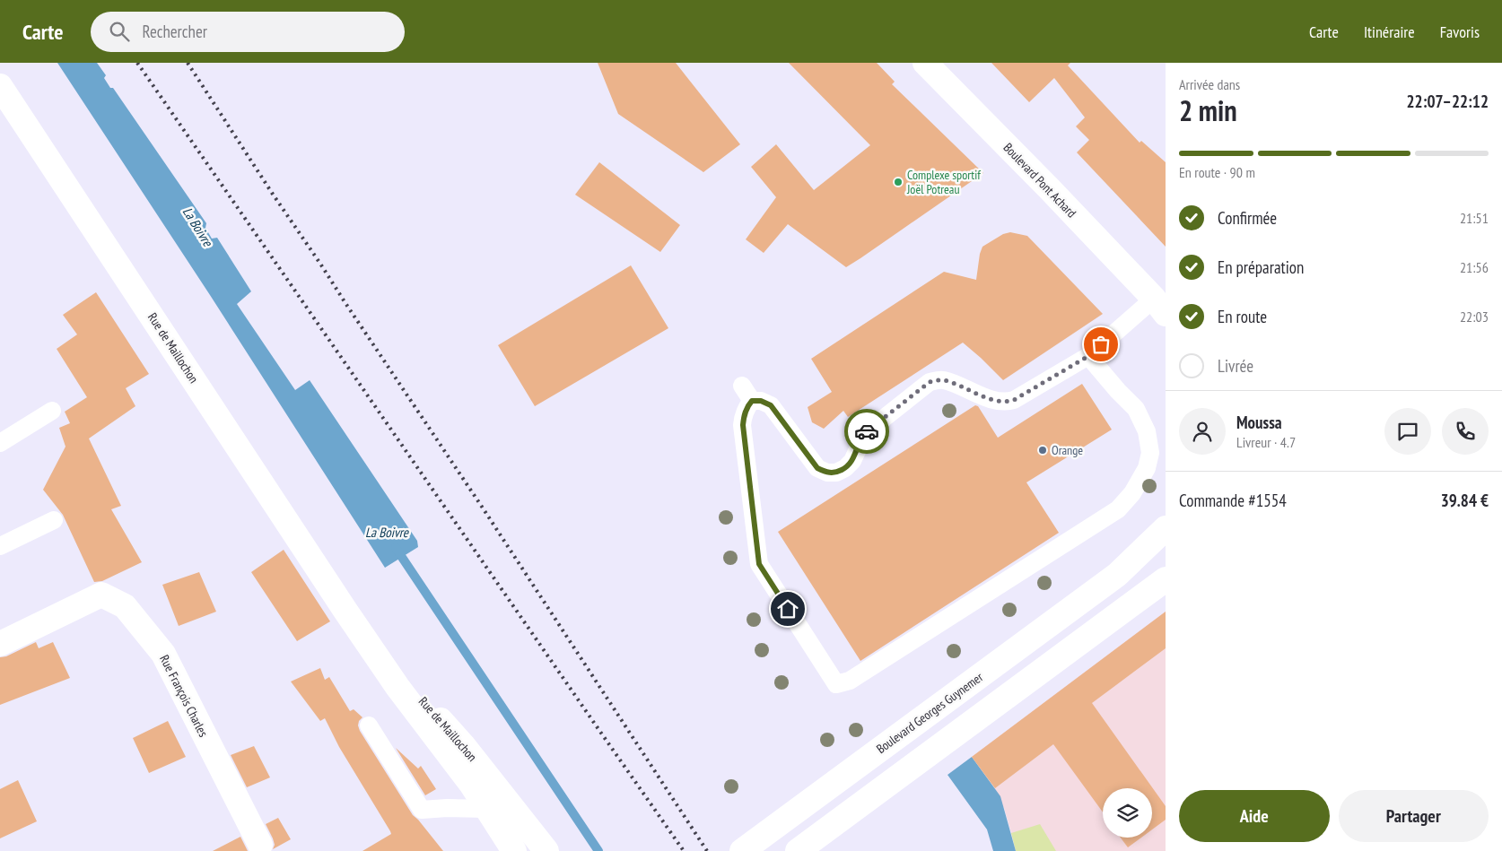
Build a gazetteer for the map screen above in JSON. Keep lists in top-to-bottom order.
{
  "streets": {
    "street": [
      "Boulevard Pont Achard",
      "Rue de Maillochon",
      "Rue François Charles",
      "Boulevard Georges Guynemer"
    ]
  },
  "water": ["La Boivre"],
  "places": ["Complexe sportif Joël Potreau", "Orange"],
  "page": {
    "header": "Carte",
    "search": "Rechercher",
    "nav": ["Carte", "Itinéraire", "Favoris"],
    "heading": ["2 min", "Arrivée dans", "22:07–22:12"],
    "panel": [
      "Moussa",
      "Livreur · 4.7",
      "Commande #1554",
      "39.84 €"
    ],
    "bar": "En route · 90 m",
    "list": [
      ["Confirmée", "21:51"],
      ["En préparation", "21:56"],
      ["En route", "22:03"],
      "Livrée"
    ],
    "buttons": ["Aide", "Partager"]
  }
}
